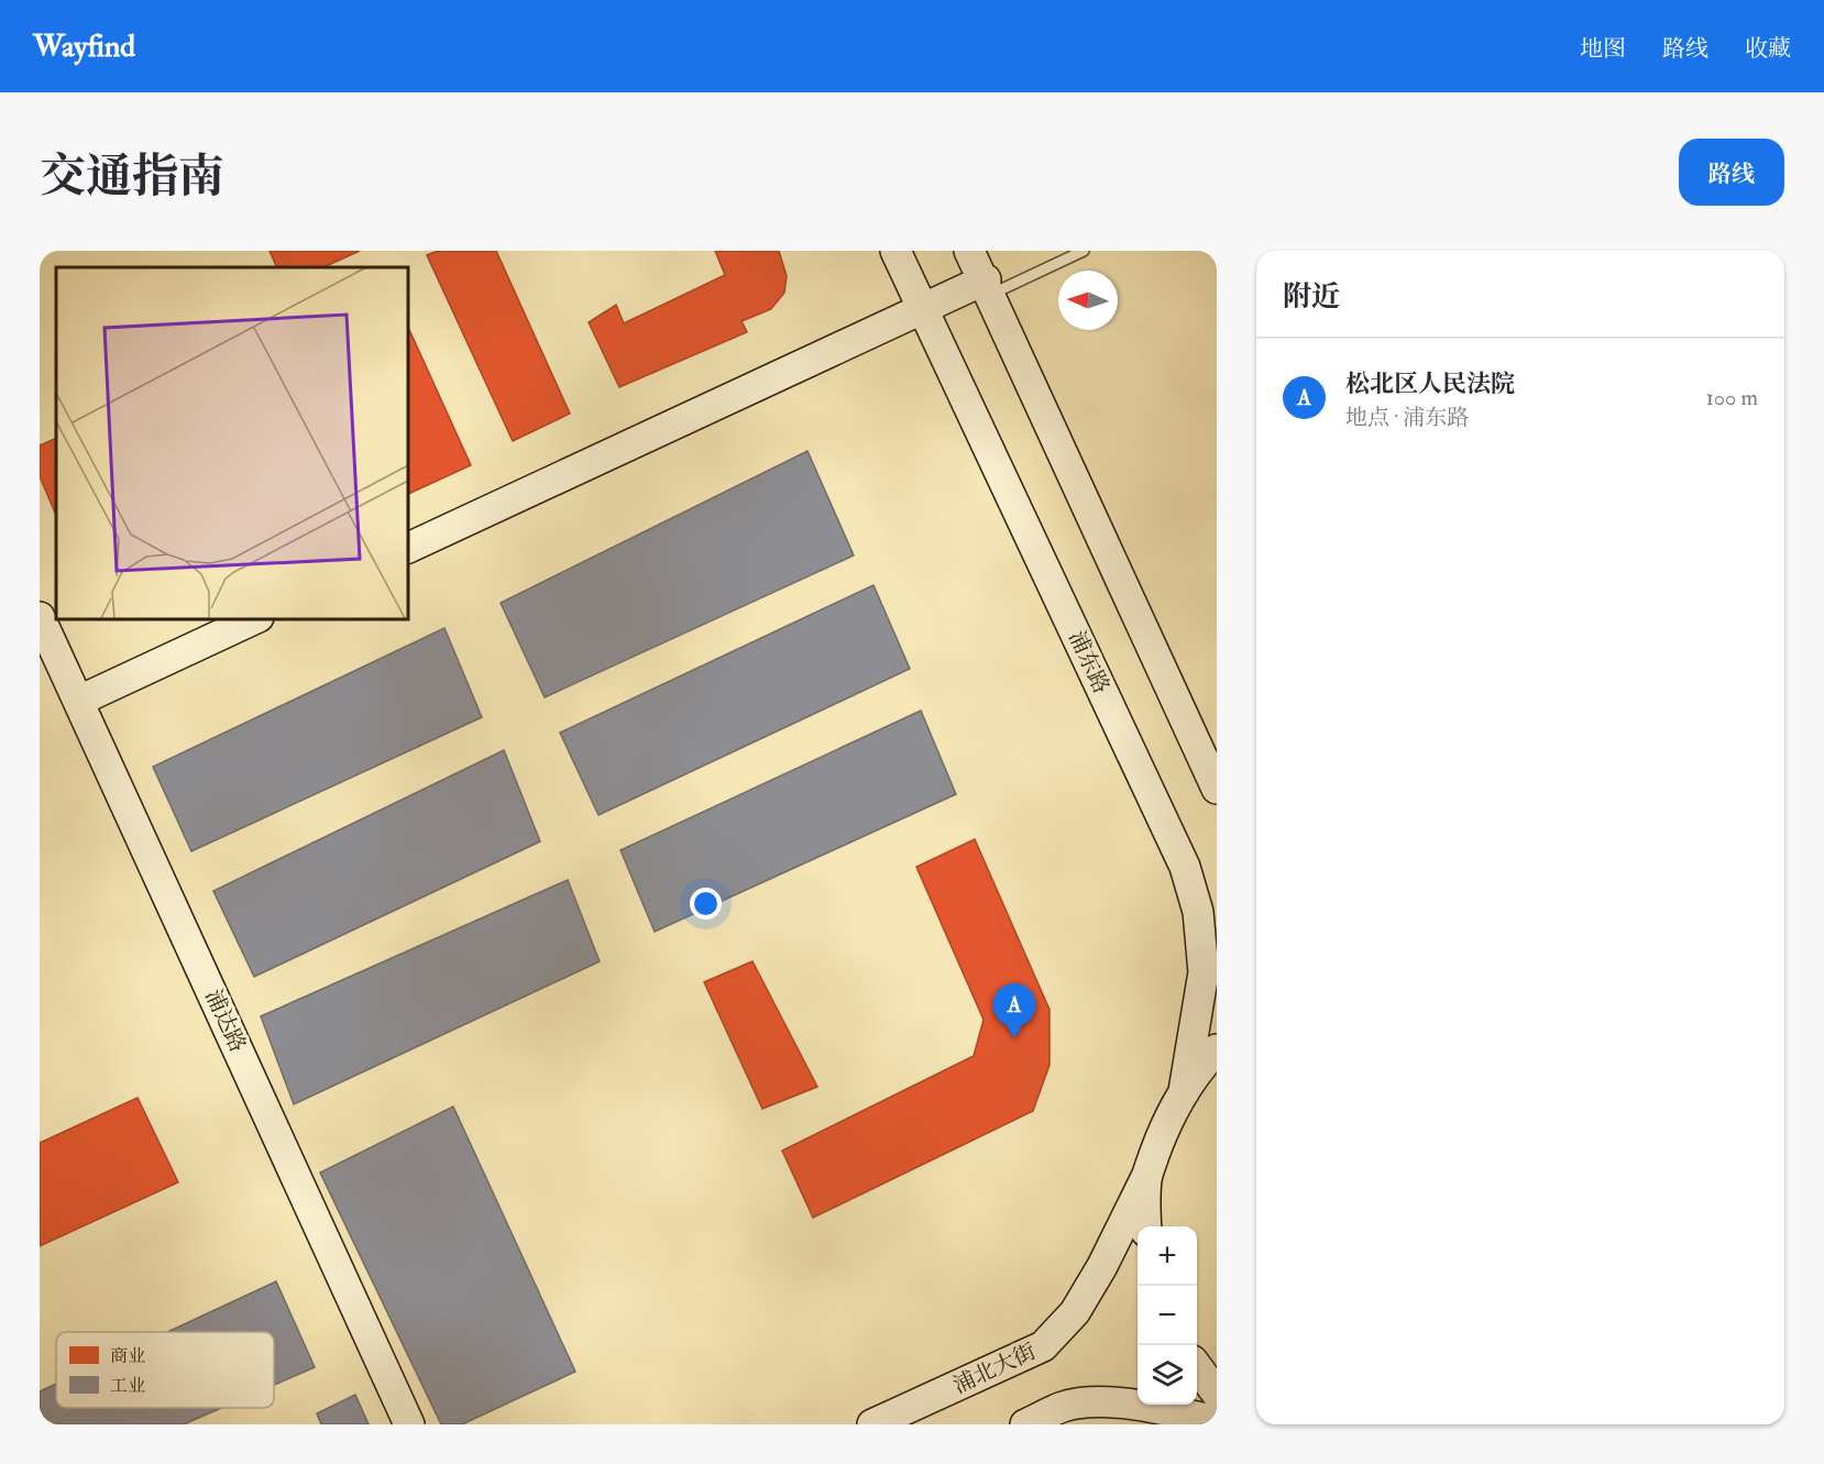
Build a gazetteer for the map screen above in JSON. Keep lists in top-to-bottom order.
{
  "streets": {
    "main road": ["浦东路", "浦达路", "浦北大街"]
  },
  "legend": ["商业", "工业"],
  "north": "left",
  "page": {
    "header": "Wayfind",
    "nav": ["地图", "路线", "收藏"],
    "title": "交通指南",
    "buttons": "路线",
    "heading": "附近",
    "list": [
      {
        "mark": "A",
        "name": "松北区人民法院",
        "note": "地点 · 浦东路",
        "value": "100 m"
      }
    ],
    "pins": "A",
    "map_buttons": ["+", "−"]
  }
}
